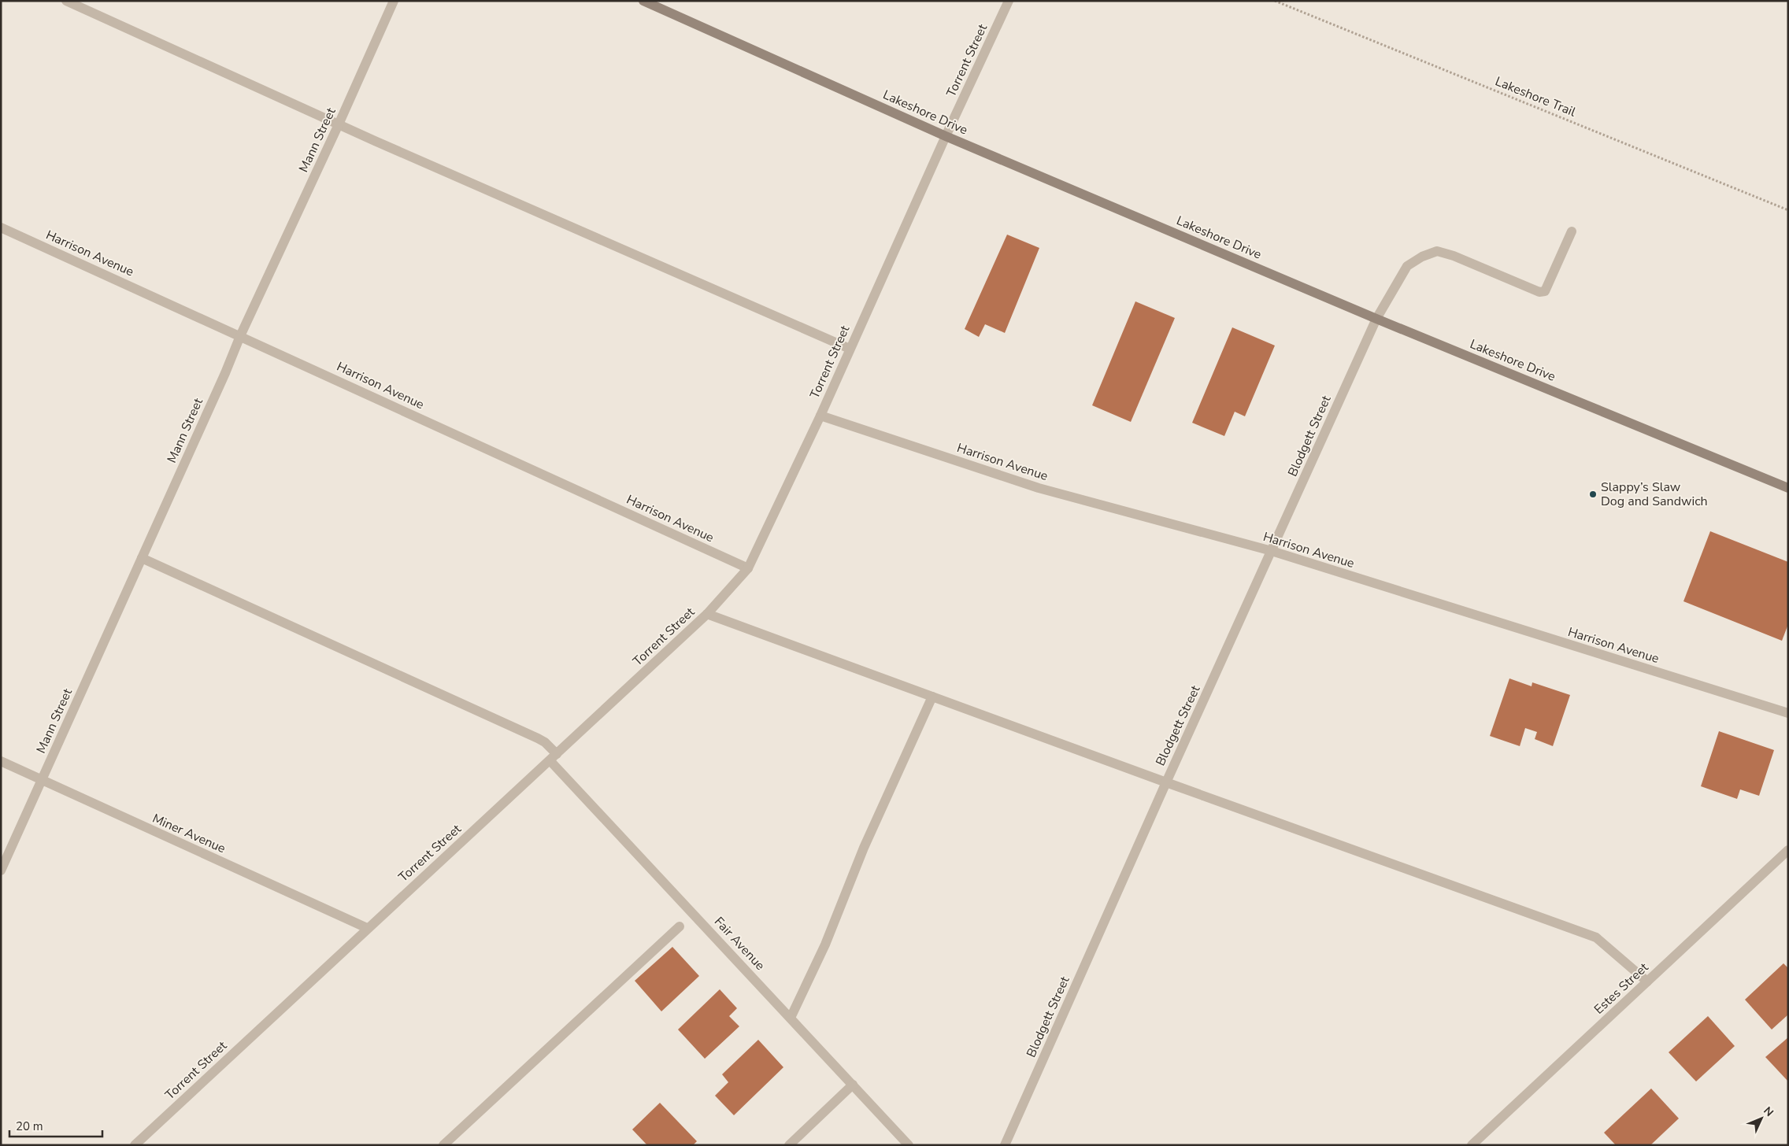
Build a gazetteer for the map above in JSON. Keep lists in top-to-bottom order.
{
  "streets": {
    "main road": ["Lakeshore Drive"],
    "street": [
      "Torrent Street",
      "Mann Street",
      "Harrison Avenue",
      "Blodgett Street",
      "Miner Avenue",
      "Fair Avenue",
      "Estes Street"
    ],
    "path": ["Lakeshore Trail"]
  },
  "crossings": [
    ["Torrent Street", "Lakeshore Drive"],
    ["Torrent Street", "Harrison Avenue"],
    ["Torrent Street", "Miner Avenue"],
    ["Torrent Street", "Fair Avenue"],
    ["Lakeshore Drive", "Blodgett Street"],
    ["Mann Street", "Harrison Avenue"],
    ["Mann Street", "Miner Avenue"],
    ["Mann Street", "Fair Avenue"],
    ["Harrison Avenue", "Blodgett Street"]
  ],
  "places": ["Slappy’s Slaw Dog and Sandwich"],
  "scale_bar": "20 m",
  "north": "top right"
}
